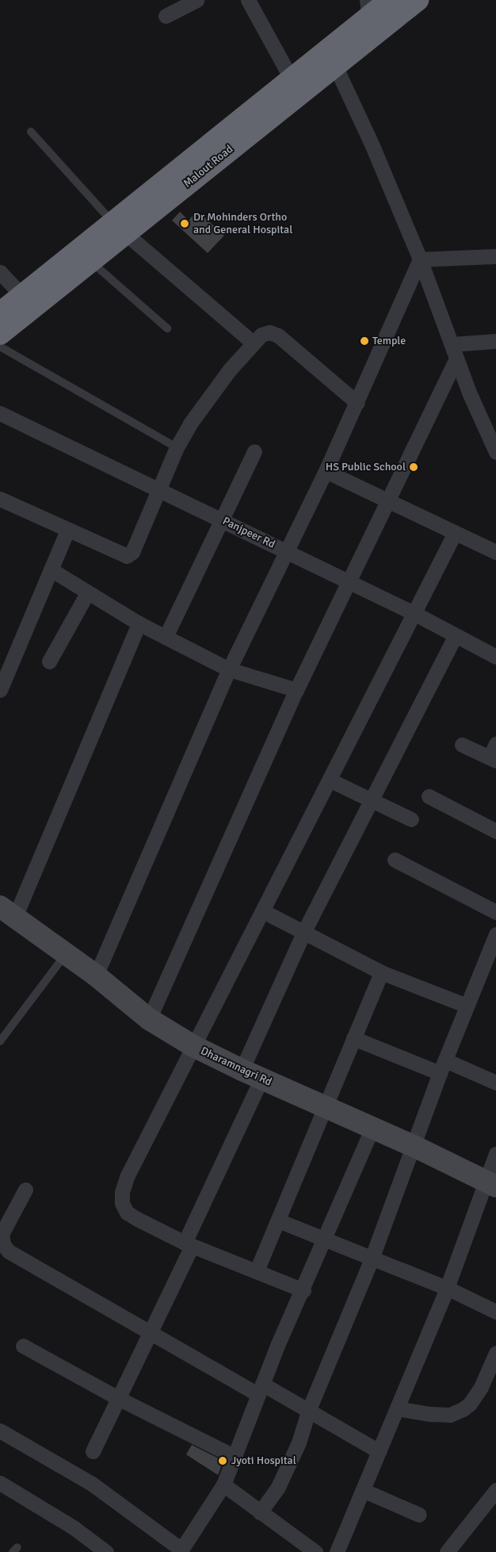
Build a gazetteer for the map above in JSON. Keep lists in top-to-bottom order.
{
  "streets": {
    "highway": ["Malout Road"],
    "street": ["Panjpeer Rd", "Dharamnagri Rd"]
  },
  "places": [
    "Dr Mohinders Ortho and General Hospital",
    "Temple",
    "HS Public School",
    "Jyoti Hospital"
  ]
}
